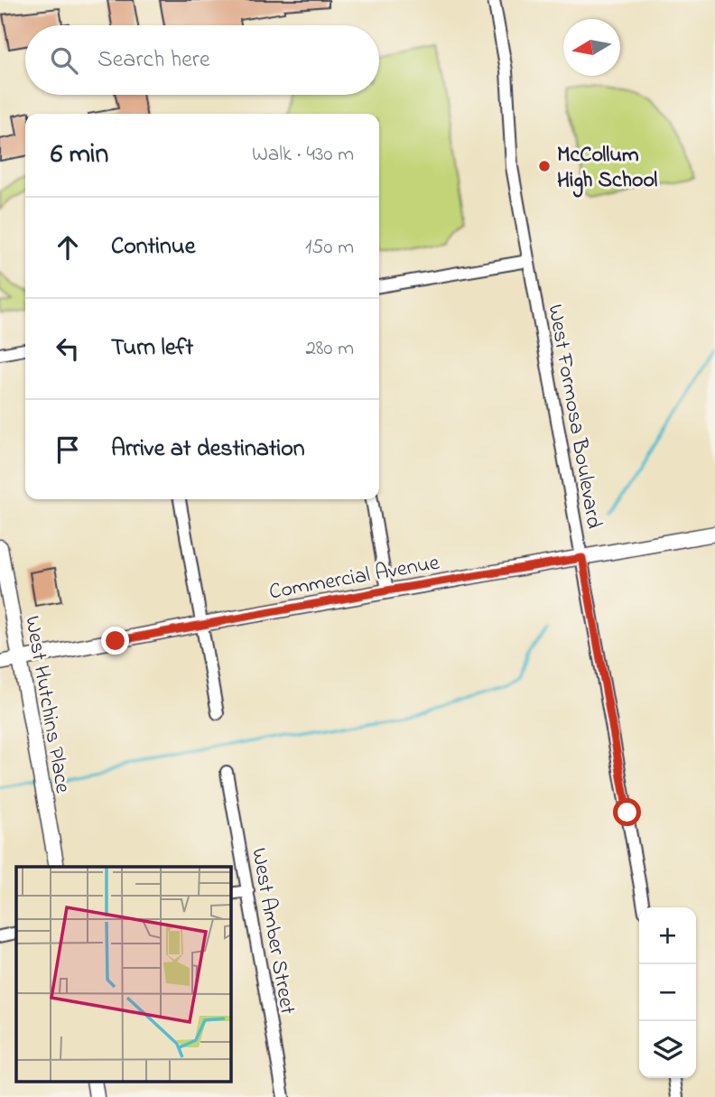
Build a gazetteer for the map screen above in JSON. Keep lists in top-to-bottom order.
{
  "streets": {
    "street": [
      "West Formosa Boulevard",
      "Commercial Avenue",
      "West Hutchins Place",
      "West Amber Street"
    ]
  },
  "crossings": [
    ["West Formosa Boulevard", "Commercial Avenue"],
    ["Commercial Avenue", "West Hutchins Place"]
  ],
  "places": ["McCollum High School"],
  "north": "left",
  "page": {
    "search": "Search here",
    "heading": ["6 min", "Walk · 430 m"],
    "list": [
      ["Continue", "150 m"],
      ["Turn left", "280 m"],
      "Arrive at destination"
    ],
    "map_buttons": ["+", "−"]
  }
}
